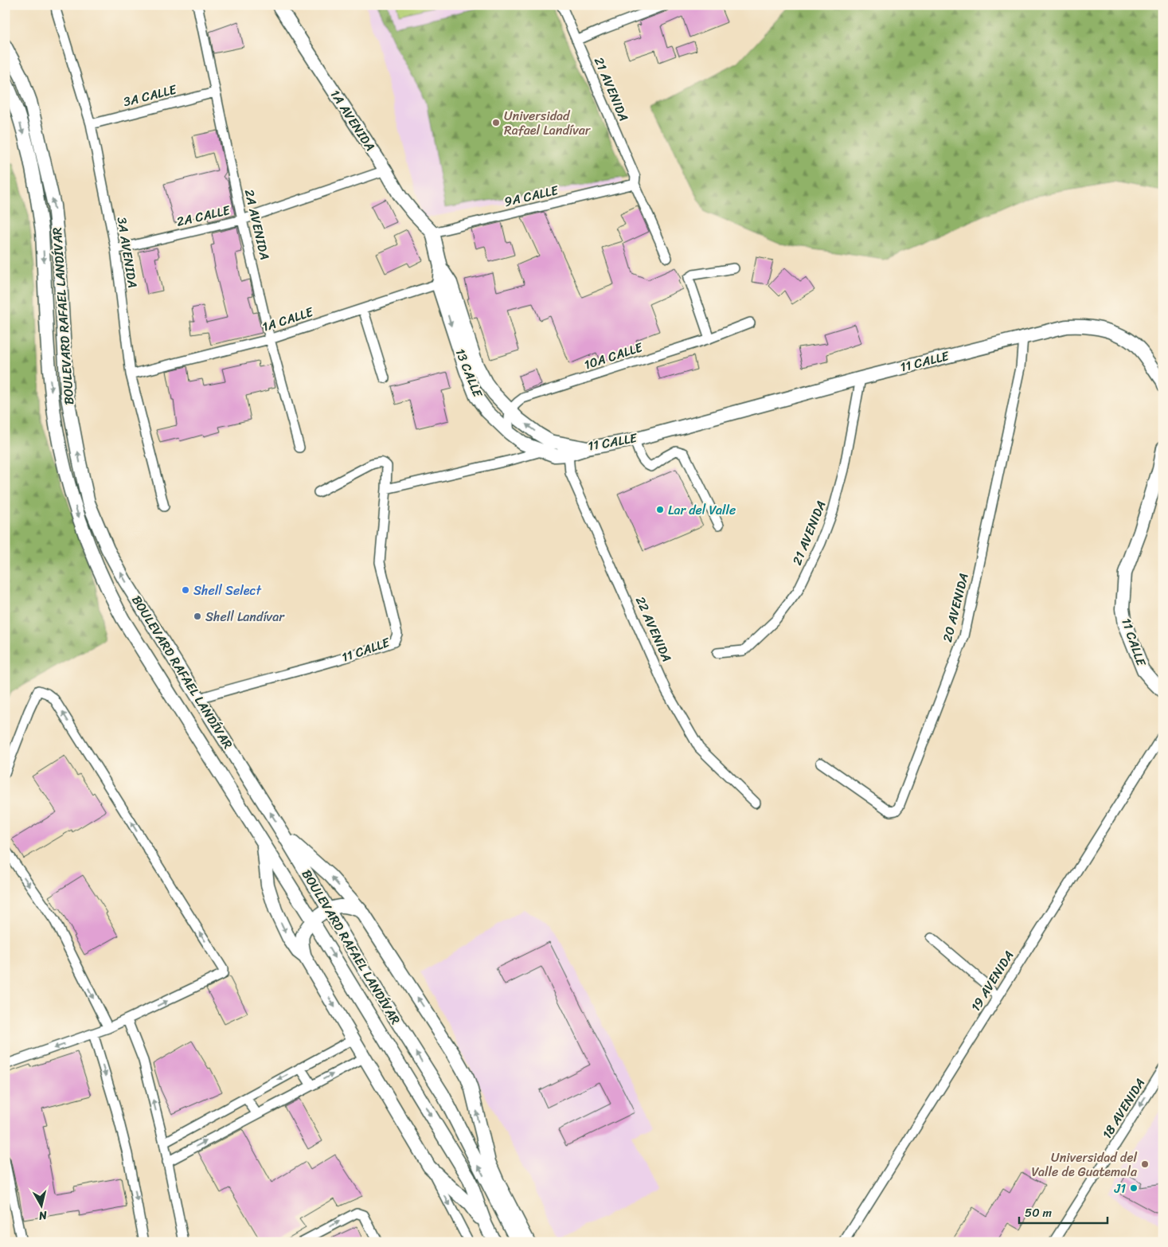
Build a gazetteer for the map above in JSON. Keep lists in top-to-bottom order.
{
  "streets": {
    "main road": [
      "1A AVENIDA",
      "BOULEVARD RAFAEL LANDÍVAR",
      "11 CALLE",
      "13 CALLE"
    ],
    "street": [
      "21 AVENIDA",
      "3A CALLE",
      "9A CALLE",
      "2A CALLE",
      "2A AVENIDA",
      "3A AVENIDA",
      "1A CALLE",
      "10A CALLE",
      "20 AVENIDA",
      "22 AVENIDA",
      "19 AVENIDA",
      "18 AVENIDA"
    ]
  },
  "crossings": [
    ["21 AVENIDA", "9A CALLE"],
    ["21 AVENIDA", "11 CALLE"],
    ["3A CALLE", "2A AVENIDA"],
    ["3A CALLE", "3A AVENIDA"],
    ["1A AVENIDA", "9A CALLE"],
    ["1A AVENIDA", "2A CALLE"],
    ["1A AVENIDA", "13 CALLE"],
    ["9A CALLE", "13 CALLE"],
    ["2A CALLE", "2A AVENIDA"],
    ["2A CALLE", "3A AVENIDA"],
    ["2A AVENIDA", "1A CALLE"],
    ["3A AVENIDA", "1A CALLE"],
    ["BOULEVARD RAFAEL LANDÍVAR", "11 CALLE"],
    ["1A CALLE", "13 CALLE"],
    ["10A CALLE", "13 CALLE"],
    ["11 CALLE", "13 CALLE"],
    ["11 CALLE", "20 AVENIDA"],
    ["11 CALLE", "22 AVENIDA"],
    ["13 CALLE", "22 AVENIDA"]
  ],
  "one_way": ["18 AVENIDA"],
  "places": [
    "Universidad Rafael Landívar",
    "Lar del Valle",
    "Shell Select",
    "Shell Landívar",
    "Universidad del Valle de Guatemala",
    "J1"
  ],
  "scale_bar": "50 m",
  "north": "bottom"
}
